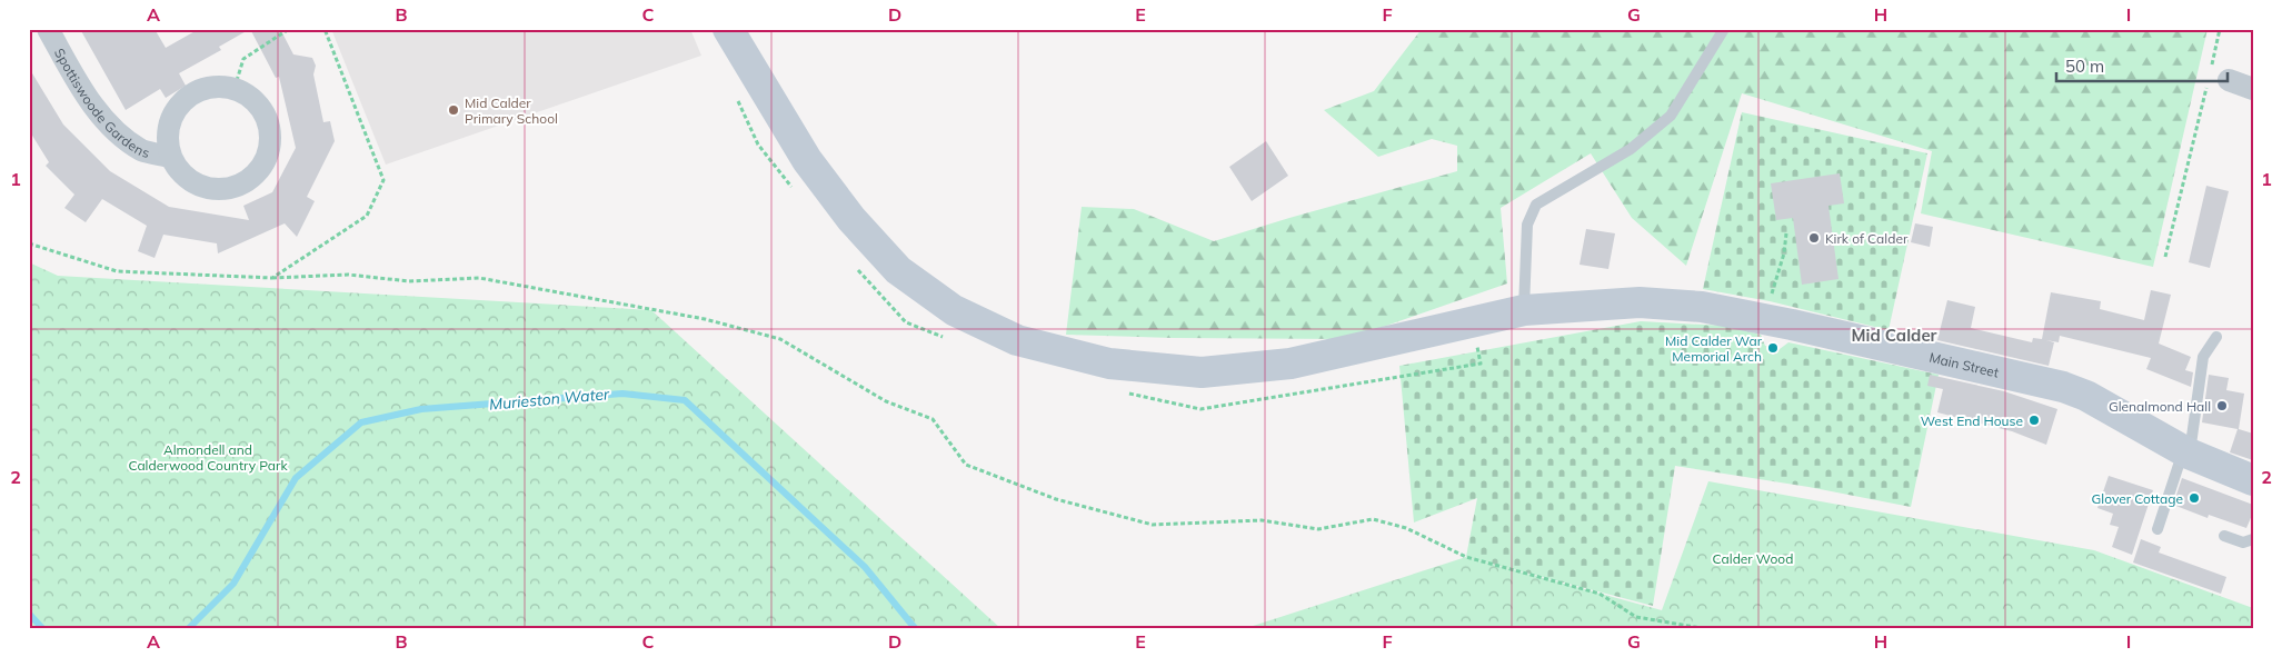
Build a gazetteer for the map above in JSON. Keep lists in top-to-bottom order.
{
  "streets": {
    "street": ["Spottiswoode Gardens", "Main Street"]
  },
  "districts": ["Mid Calder"],
  "water": ["Murieston Water"],
  "parks": ["Almondell and Calderwood Country Park", "Calder Wood"],
  "places": [
    "Mid Calder Primary School",
    "Kirk of Calder",
    "Mid Calder War Memorial Arch",
    "Glenalmond Hall",
    "West End House",
    "Glover Cottage"
  ],
  "scale_bar": "50 m",
  "grid": {
    "columns": [
      "A",
      "B",
      "C",
      "D",
      "E",
      "F",
      "G",
      "H",
      "I"
    ],
    "rows": ["1", "2"]
  }
}
